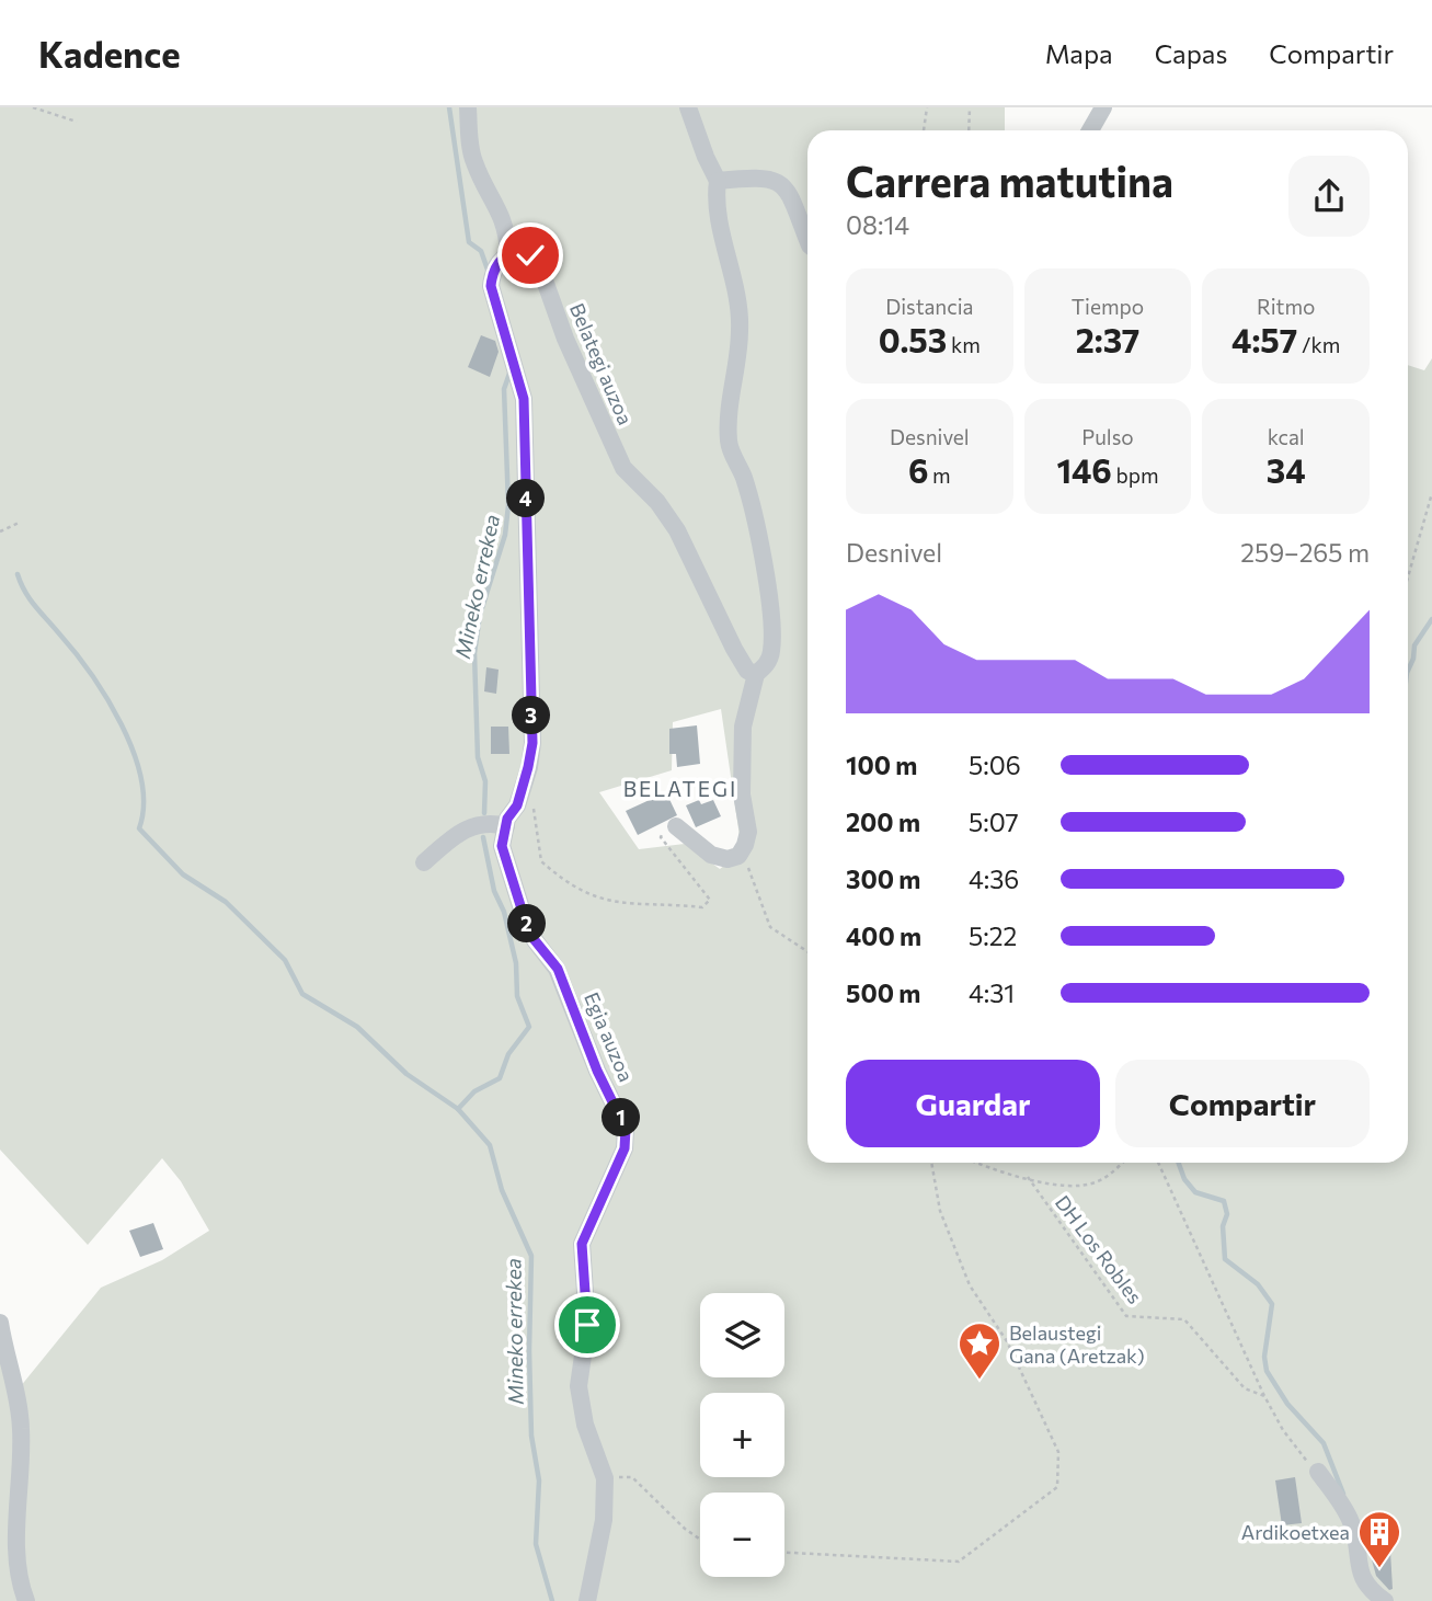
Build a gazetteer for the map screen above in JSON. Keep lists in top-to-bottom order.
{
  "streets": {
    "lane": ["Belategi auzoa", "Egia auzoa"],
    "path": ["DH Los Robles"]
  },
  "crossings": [
    ["Belategi auzoa", "Egia auzoa"]
  ],
  "districts": ["BELATEGI"],
  "water": ["Mineko errekea"],
  "places": {
    "place": ["Belaustegi Gana (Aretzak)"],
    "building": ["Ardikoetxea"]
  },
  "page": {
    "header": "Kadence",
    "nav": ["Mapa", "Capas", "Compartir"],
    "heading": ["Carrera matutina", "08:14"],
    "stats": [
      ["Distancia", "0.53 km"],
      ["Tiempo", "2:37"],
      ["Ritmo", "4:57 /km"],
      ["Desnivel", "6 m"],
      ["Pulso", "146 bpm"],
      ["kcal", "34"]
    ],
    "pins": [
      "4",
      "3",
      "2",
      "1"
    ],
    "chart": ["Desnivel", "259–265 m"],
    "list": [
      {
        "name": "100 m",
        "note": "5:06"
      },
      {
        "name": "200 m",
        "note": "5:07"
      },
      {
        "name": "300 m",
        "note": "4:36"
      },
      {
        "name": "400 m",
        "note": "5:22"
      },
      {
        "name": "500 m",
        "note": "4:31"
      }
    ],
    "buttons": ["Guardar", "Compartir"],
    "map_buttons": ["+", "−"]
  }
}
